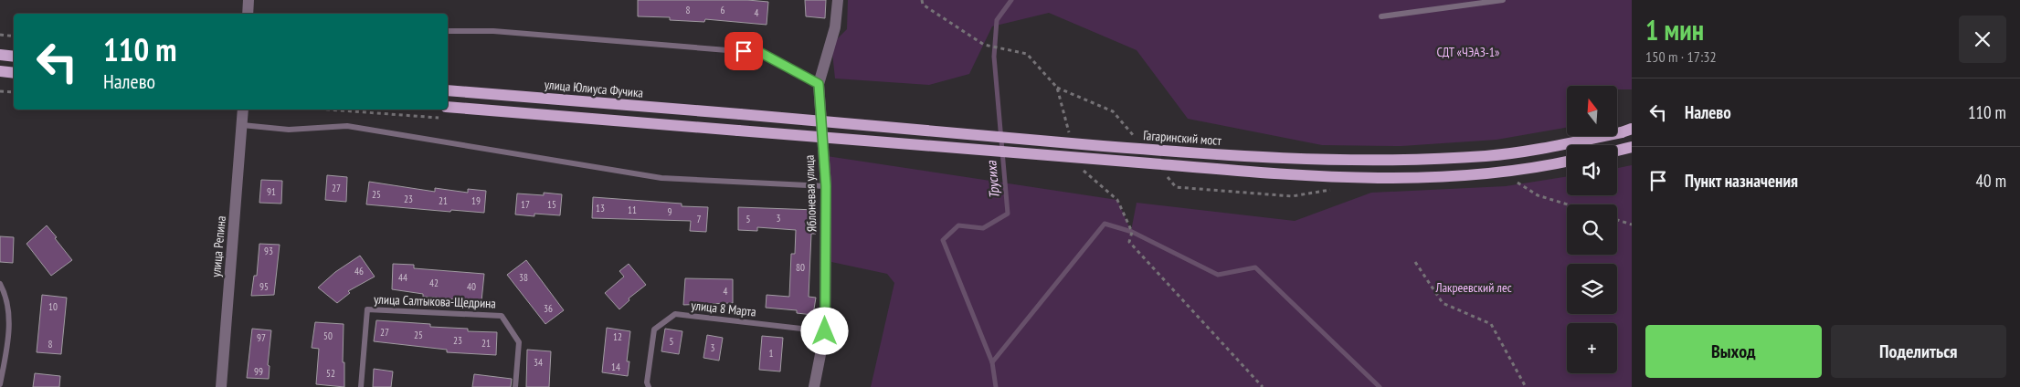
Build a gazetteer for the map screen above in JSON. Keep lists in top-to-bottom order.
{
  "streets": {
    "main road": ["улица Юлиуса Фучика", "Гагаринский мост"],
    "street": ["Яблоневая улица", "улица Репина"],
    "lane": ["улица Салтыкова-Щедрина", "улица 8 Марта"]
  },
  "crossings": [
    ["улица Юлиуса Фучика", "Гагаринский мост"],
    ["Яблоневая улица", "улица 8 Марта"]
  ],
  "water": ["Трусиха"],
  "parks": ["СДТ «ЧЭАЗ-1»", "Лакреевский лес"],
  "house_numbers": [
    "8",
    "6",
    "4",
    "27",
    "91",
    "25",
    "23",
    "21",
    "19",
    "17",
    "15",
    "13",
    "11",
    "9",
    "3",
    "7",
    "5",
    "93",
    "80",
    "46",
    "44",
    "38",
    "42",
    "95",
    "40",
    "4",
    "10",
    "36",
    "27",
    "25",
    "50",
    "12",
    "97",
    "23",
    "5",
    "21",
    "8",
    "3",
    "1",
    "34",
    "14",
    "99",
    "52"
  ],
  "north": "top",
  "page": {
    "heading": ["1 мин", "150 m · 17:32"],
    "turn": ["110 m", "Налево"],
    "list": [
      {
        "name": "Налево",
        "value": "110 m"
      },
      {
        "name": "Пункт назначения",
        "value": "40 m"
      }
    ],
    "map_buttons": "+",
    "buttons": ["Выход", "Поделиться"]
  }
}
